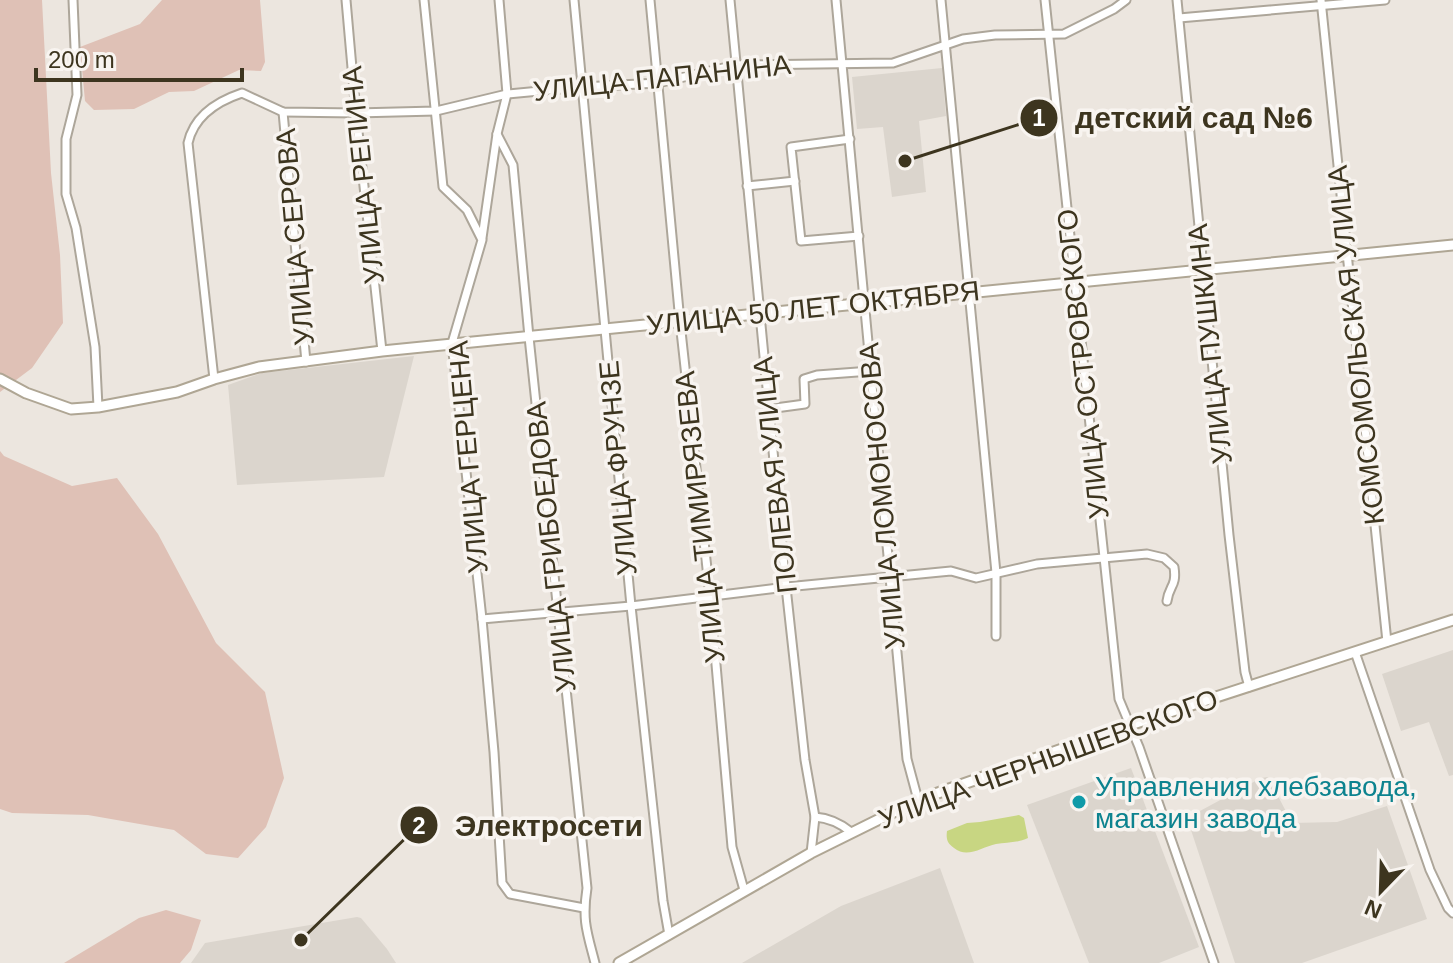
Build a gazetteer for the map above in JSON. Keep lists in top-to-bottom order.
{
  "streets": {
    "street": [
      "УЛИЦА ПАПАНИНА",
      "УЛИЦА РЕПИНА",
      "УЛИЦА СЕРОВА",
      "УЛИЦА 50 ЛЕТ ОКТЯБРЯ",
      "УЛИЦА ПУШКИНА",
      "КОМСОМОЛЬСКАЯ УЛИЦА",
      "УЛИЦА ОСТРОВСКОГО",
      "УЛИЦА ГЕРЦЕНА",
      "УЛИЦА ФРУНЗЕ",
      "ПОЛЕВАЯ УЛИЦА",
      "УЛИЦА ЛОМОНОСОВА",
      "УЛИЦА ТИМИРЯЗЕВА",
      "УЛИЦА ГРИБОЕДОВА",
      "УЛИЦА ЧЕРНЫШЕВСКОГО"
    ]
  },
  "crossings": [
    ["УЛИЦА ПАПАНИНА", "УЛИЦА РЕПИНА"],
    ["УЛИЦА ПАПАНИНА", "УЛИЦА СЕРОВА"],
    ["УЛИЦА ПАПАНИНА", "УЛИЦА 50 ЛЕТ ОКТЯБРЯ"],
    ["УЛИЦА ПАПАНИНА", "УЛИЦА ОСТРОВСКОГО"],
    ["УЛИЦА ПАПАНИНА", "УЛИЦА ГЕРЦЕНА"],
    ["УЛИЦА ПАПАНИНА", "УЛИЦА ФРУНЗЕ"],
    ["УЛИЦА ПАПАНИНА", "ПОЛЕВАЯ УЛИЦА"],
    ["УЛИЦА ПАПАНИНА", "УЛИЦА ЛОМОНОСОВА"],
    ["УЛИЦА ПАПАНИНА", "УЛИЦА ТИМИРЯЗЕВА"],
    ["УЛИЦА РЕПИНА", "УЛИЦА 50 ЛЕТ ОКТЯБРЯ"],
    ["УЛИЦА СЕРОВА", "УЛИЦА 50 ЛЕТ ОКТЯБРЯ"],
    ["УЛИЦА 50 ЛЕТ ОКТЯБРЯ", "УЛИЦА ПУШКИНА"],
    ["УЛИЦА 50 ЛЕТ ОКТЯБРЯ", "КОМСОМОЛЬСКАЯ УЛИЦА"],
    ["УЛИЦА 50 ЛЕТ ОКТЯБРЯ", "УЛИЦА ОСТРОВСКОГО"],
    ["УЛИЦА 50 ЛЕТ ОКТЯБРЯ", "УЛИЦА ГЕРЦЕНА"],
    ["УЛИЦА 50 ЛЕТ ОКТЯБРЯ", "УЛИЦА ФРУНЗЕ"],
    ["УЛИЦА 50 ЛЕТ ОКТЯБРЯ", "ПОЛЕВАЯ УЛИЦА"],
    ["УЛИЦА 50 ЛЕТ ОКТЯБРЯ", "УЛИЦА ЛОМОНОСОВА"],
    ["УЛИЦА 50 ЛЕТ ОКТЯБРЯ", "УЛИЦА ТИМИРЯЗЕВА"],
    ["УЛИЦА 50 ЛЕТ ОКТЯБРЯ", "УЛИЦА ГРИБОЕДОВА"],
    ["УЛИЦА ПУШКИНА", "УЛИЦА ЧЕРНЫШЕВСКОГО"],
    ["КОМСОМОЛЬСКАЯ УЛИЦА", "УЛИЦА ЧЕРНЫШЕВСКОГО"],
    ["УЛИЦА ОСТРОВСКОГО", "УЛИЦА ЧЕРНЫШЕВСКОГО"],
    ["УЛИЦА ГЕРЦЕНА", "УЛИЦА ГРИБОЕДОВА"],
    ["УЛИЦА ФРУНЗЕ", "УЛИЦА ЧЕРНЫШЕВСКОГО"],
    ["ПОЛЕВАЯ УЛИЦА", "УЛИЦА ЧЕРНЫШЕВСКОГО"],
    ["УЛИЦА ЛОМОНОСОВА", "УЛИЦА ЧЕРНЫШЕВСКОГО"],
    ["УЛИЦА ТИМИРЯЗЕВА", "УЛИЦА ЧЕРНЫШЕВСКОГО"]
  ],
  "places": ["детский сад №6", "Управления хлебзавода, магазин завода", "Электросети"],
  "scale_bar": "200 m",
  "north": "bottom left"
}
